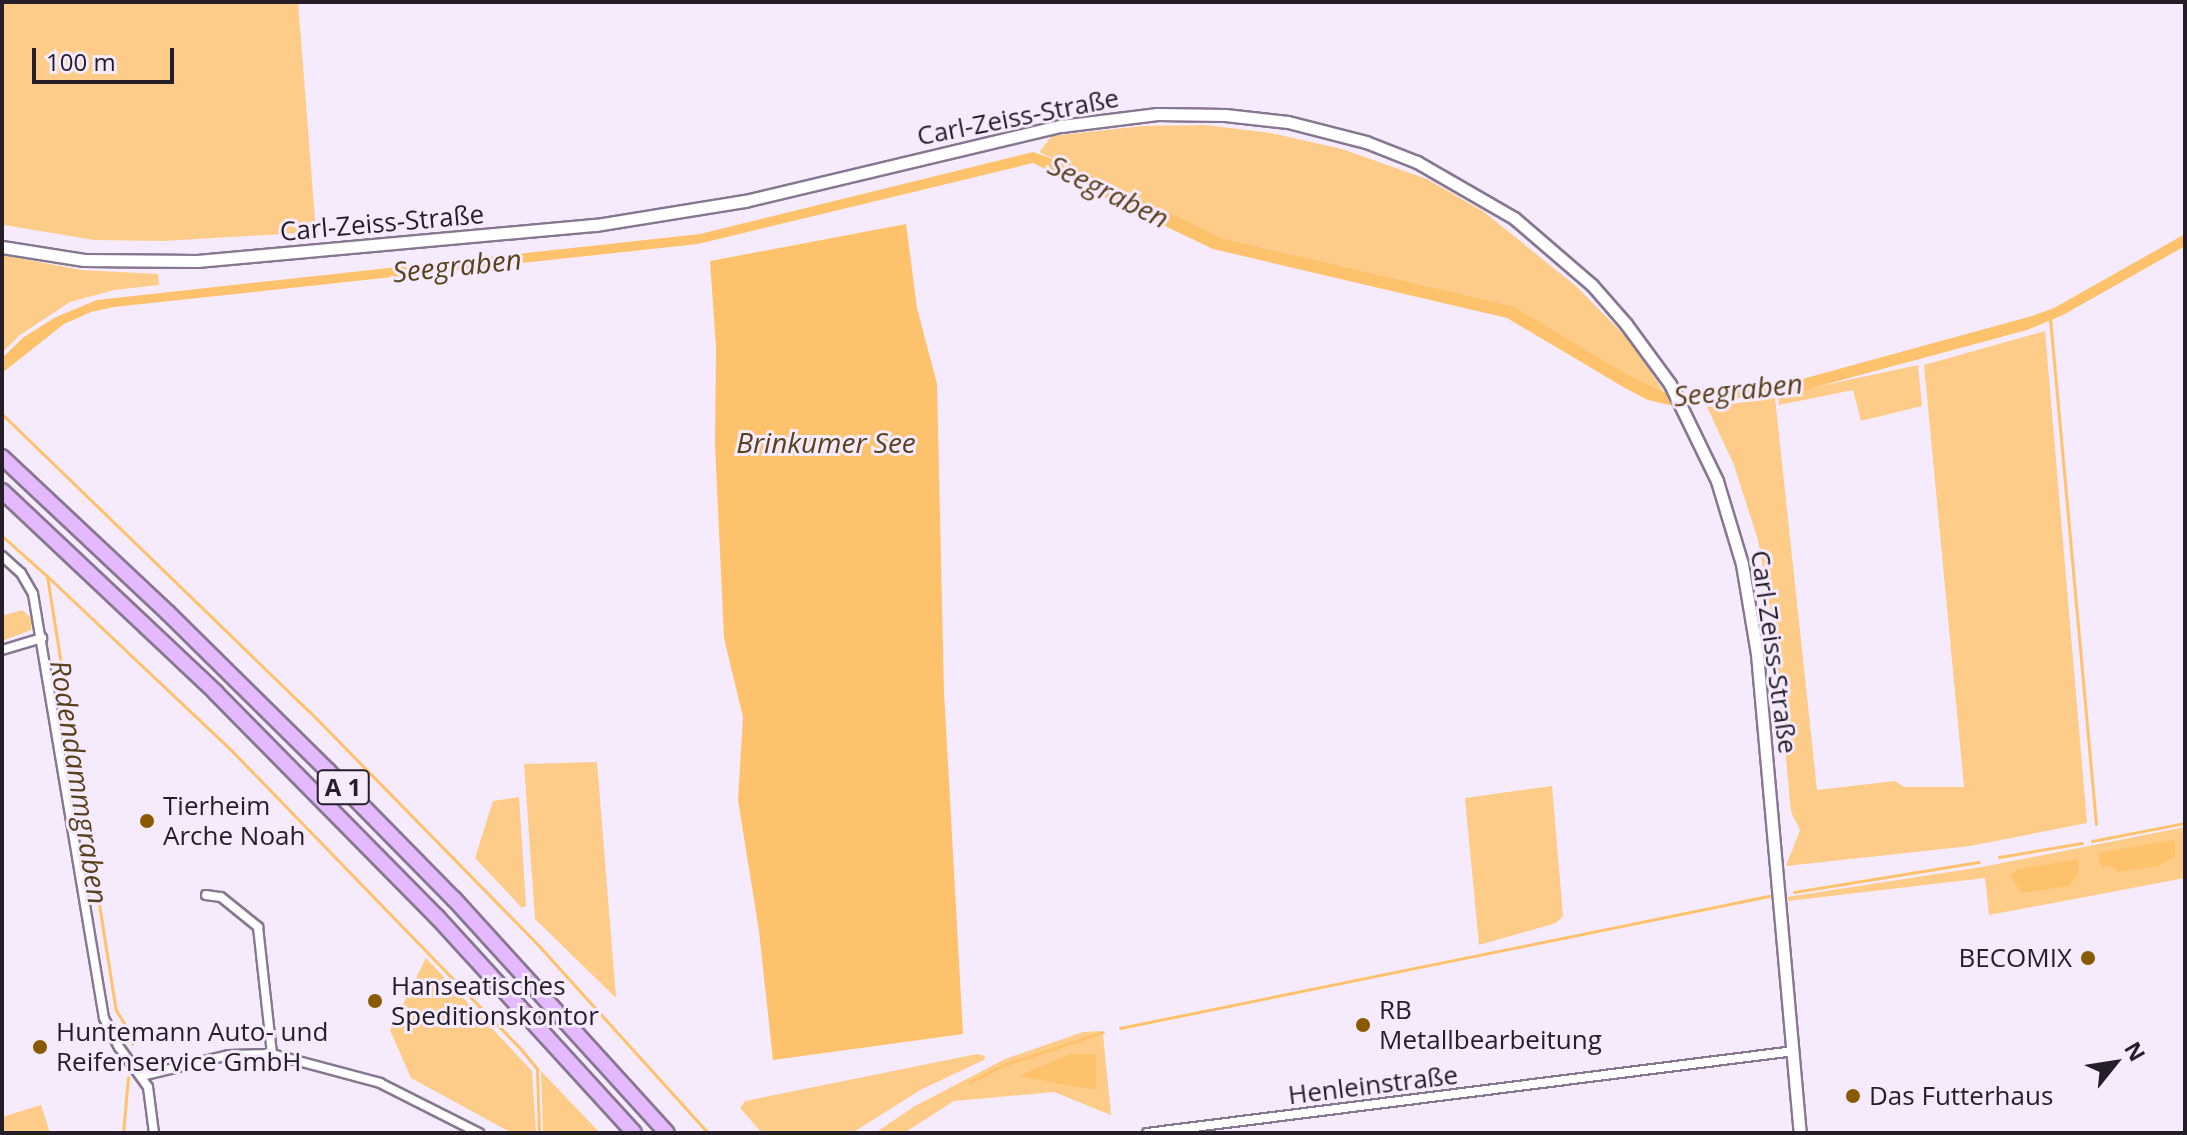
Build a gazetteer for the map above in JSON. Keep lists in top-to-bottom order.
{
  "streets": {
    "highway": ["A 1"],
    "main road": ["Carl-Zeiss-Straße"],
    "street": ["Henleinstraße"]
  },
  "crossings": [
    ["Carl-Zeiss-Straße", "Henleinstraße"]
  ],
  "water": ["Seegraben", "Brinkumer See", "Rodendammgraben"],
  "places": [
    "Tierheim Arche Noah",
    "BECOMIX",
    "Hanseatisches Speditionskontor",
    "RB Metallbearbeitung",
    "Huntemann Auto- und Reifenservice GmbH",
    "Das Futterhaus"
  ],
  "scale_bar": "100 m",
  "north": "top right"
}
